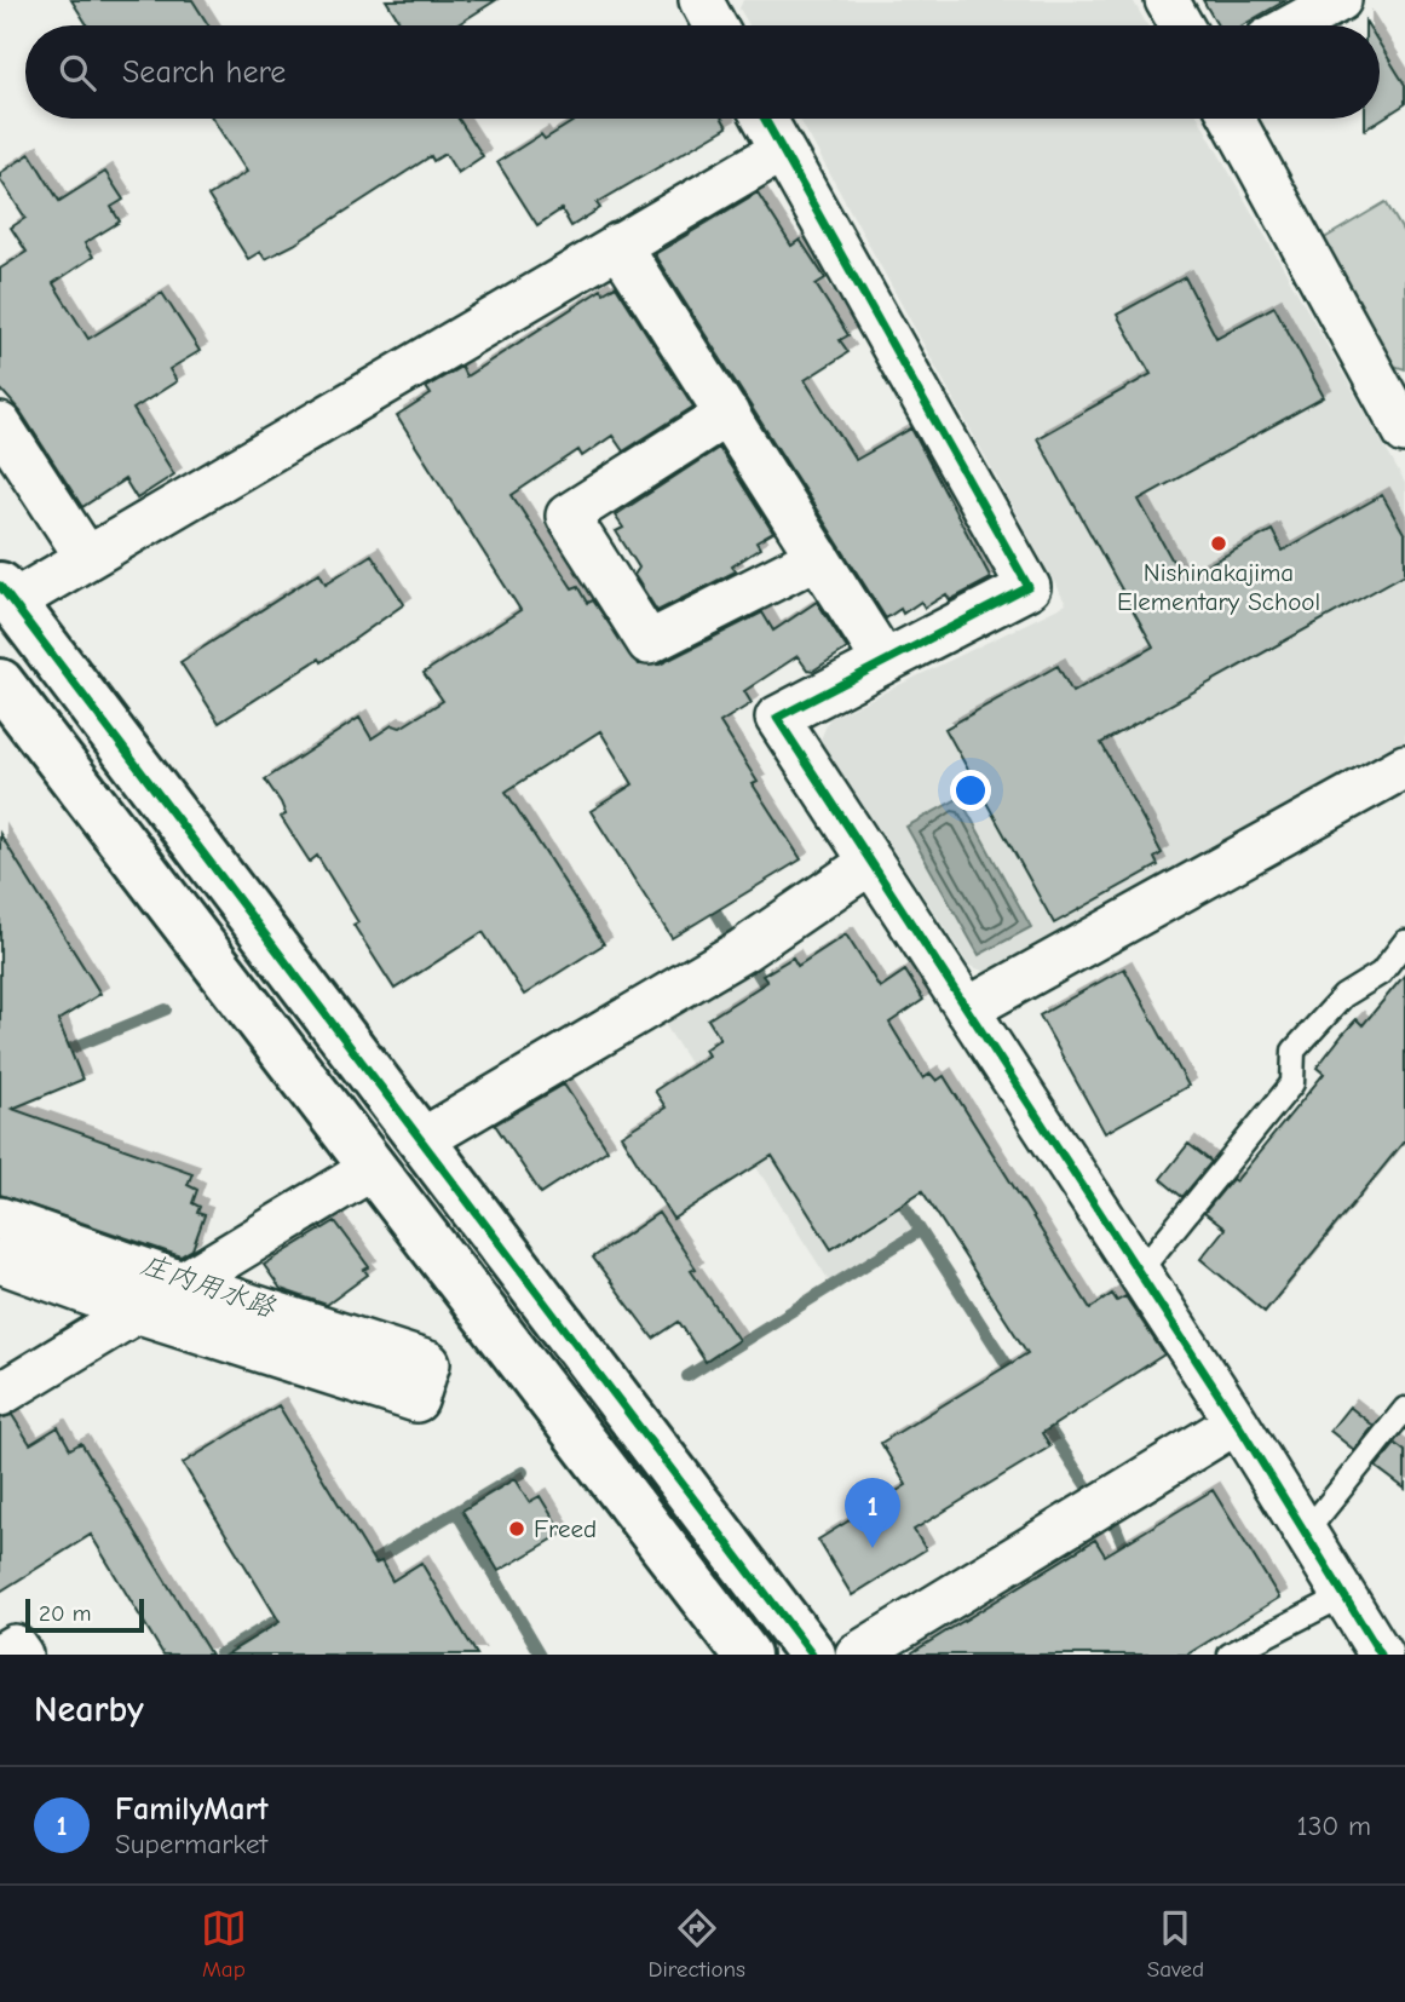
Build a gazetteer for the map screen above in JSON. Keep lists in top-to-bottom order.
{
  "water": ["庄内用水路"],
  "places": ["Nishinakajima Elementary School", "Freed"],
  "scale_bar": "20 m",
  "page": {
    "search": "Search here",
    "pins": "1",
    "scale": "20 m",
    "heading": "Nearby",
    "list": [
      {
        "mark": "1",
        "name": "FamilyMart",
        "note": "Supermarket",
        "value": "130 m"
      }
    ],
    "nav": ["Map", "Directions", "Saved"]
  }
}
